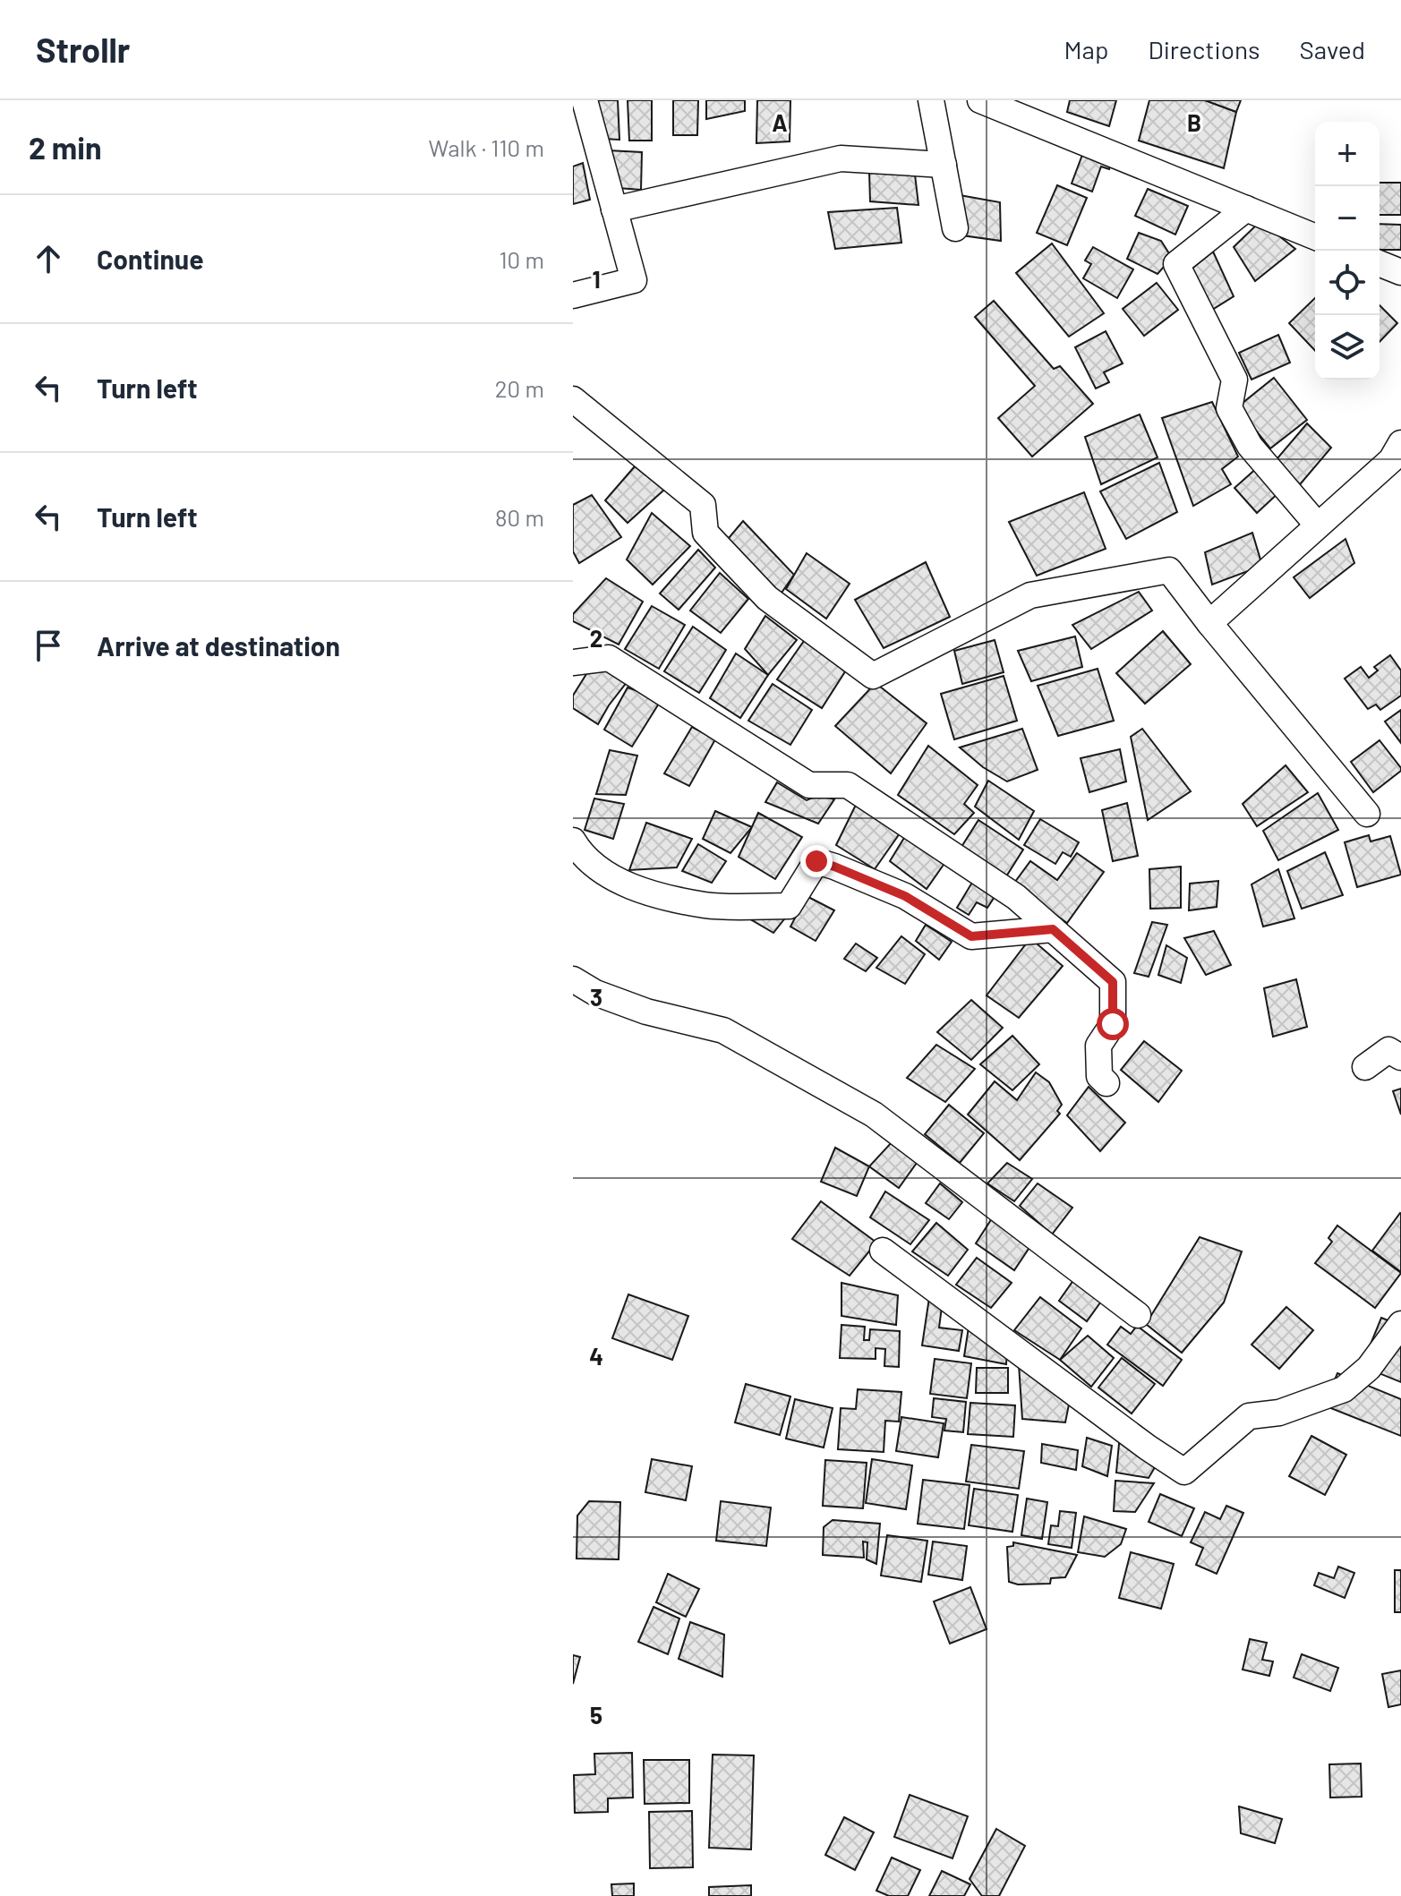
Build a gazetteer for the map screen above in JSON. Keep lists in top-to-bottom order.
{
  "page": {
    "header": "Strollr",
    "nav": ["Map", "Directions", "Saved"],
    "heading": ["2 min", "Walk · 110 m"],
    "map_buttons": ["+", "−"],
    "list": [
      ["Continue", "10 m"],
      ["Turn left", "20 m"],
      ["Turn left", "80 m"],
      "Arrive at destination"
    ]
  },
  "grid": {
    "columns": ["A", "B"],
    "rows": [
      "1",
      "2",
      "3",
      "4",
      "5"
    ]
  }
}
